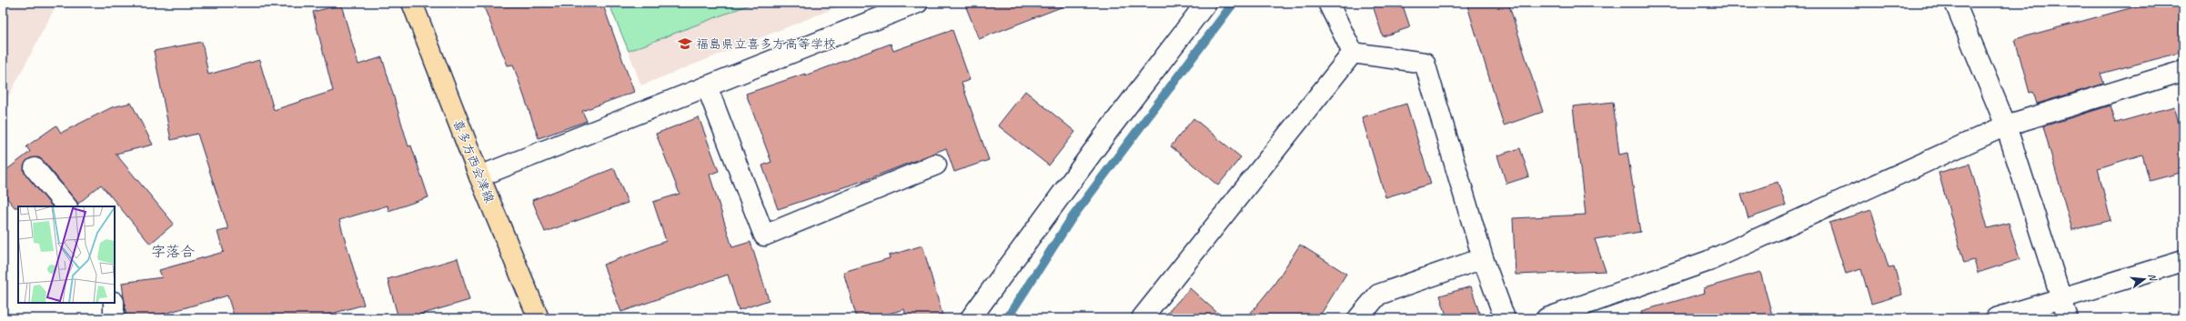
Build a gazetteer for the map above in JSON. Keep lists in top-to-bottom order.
{
  "streets": {
    "main road": ["喜多方西会津線"]
  },
  "districts": ["字落合"],
  "places": {
    "school or university": ["福島県立喜多方高等学校"]
  },
  "north": "right"
}
